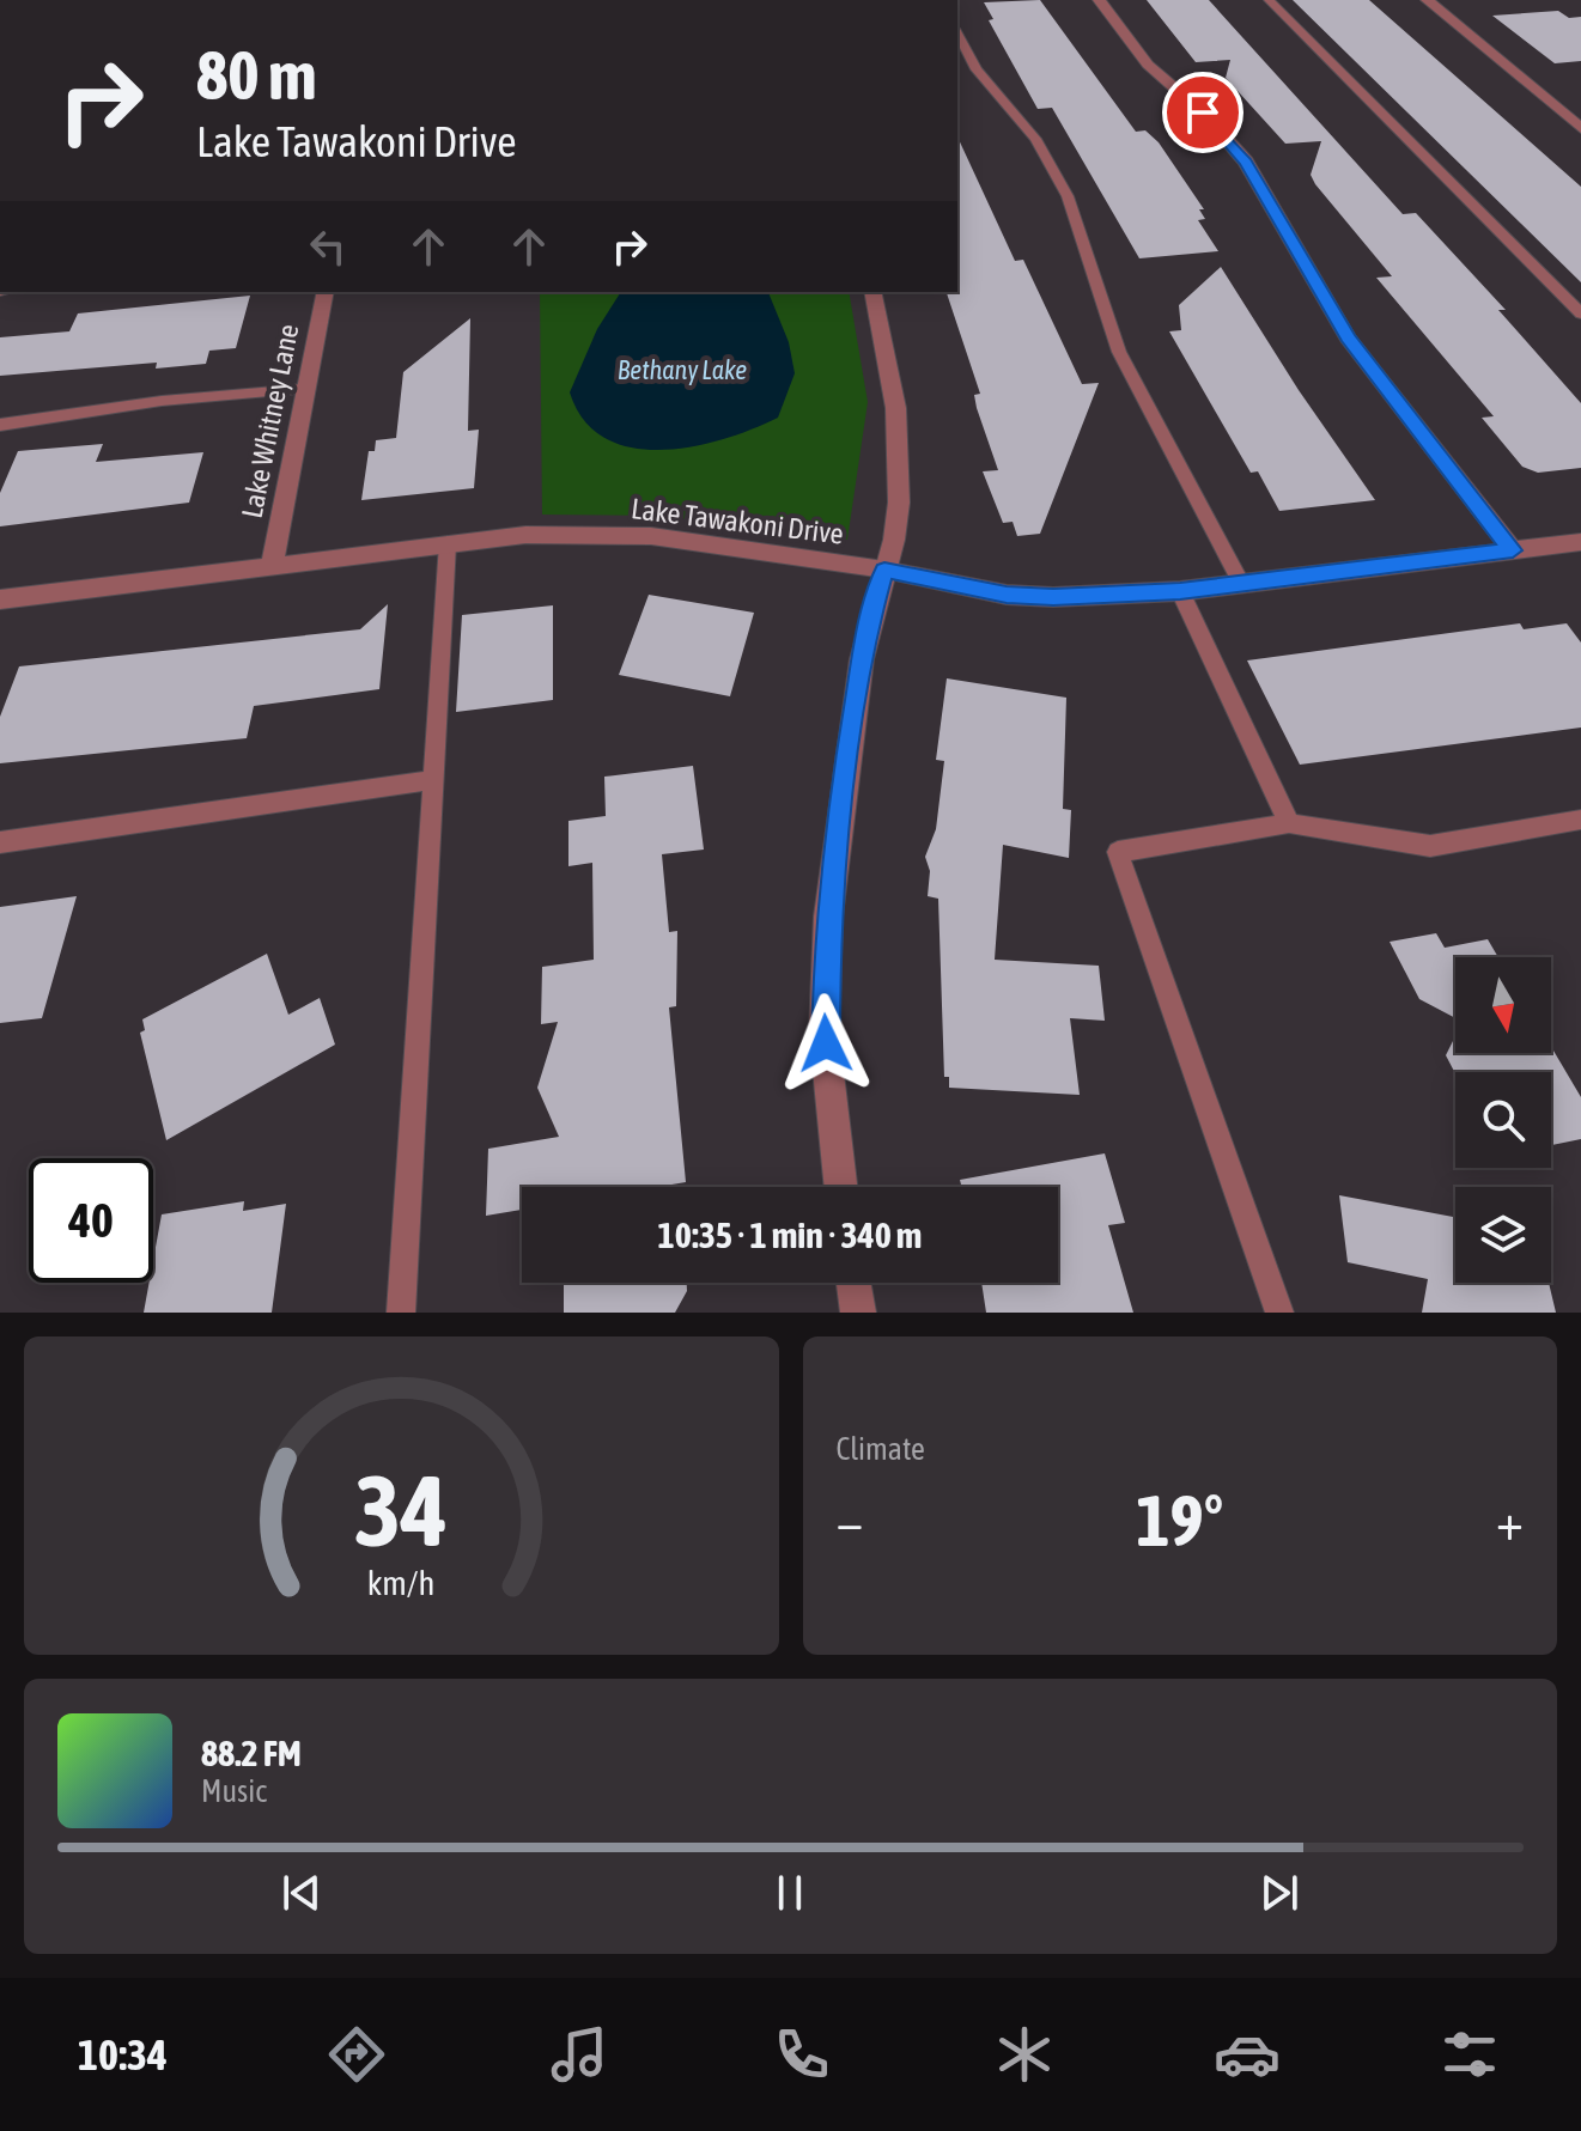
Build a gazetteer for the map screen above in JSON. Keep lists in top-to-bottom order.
{
  "streets": {
    "street": ["Lake Whitney Lane", "Lake Tawakoni Drive"]
  },
  "crossings": [
    ["Lake Whitney Lane", "Lake Tawakoni Drive"]
  ],
  "water": ["Bethany Lake"],
  "north": "bottom",
  "page": {
    "turn": ["80 m", "Lake Tawakoni Drive"],
    "limit": "40",
    "trip": "10:35 · 1 min · 340 m",
    "tile": "Climate",
    "heat": ["−", "19°", "+"],
    "song": ["88.2 FM", "Music"],
    "tabs": "10:34",
    "gauge": ["34", "km/h"]
  }
}
